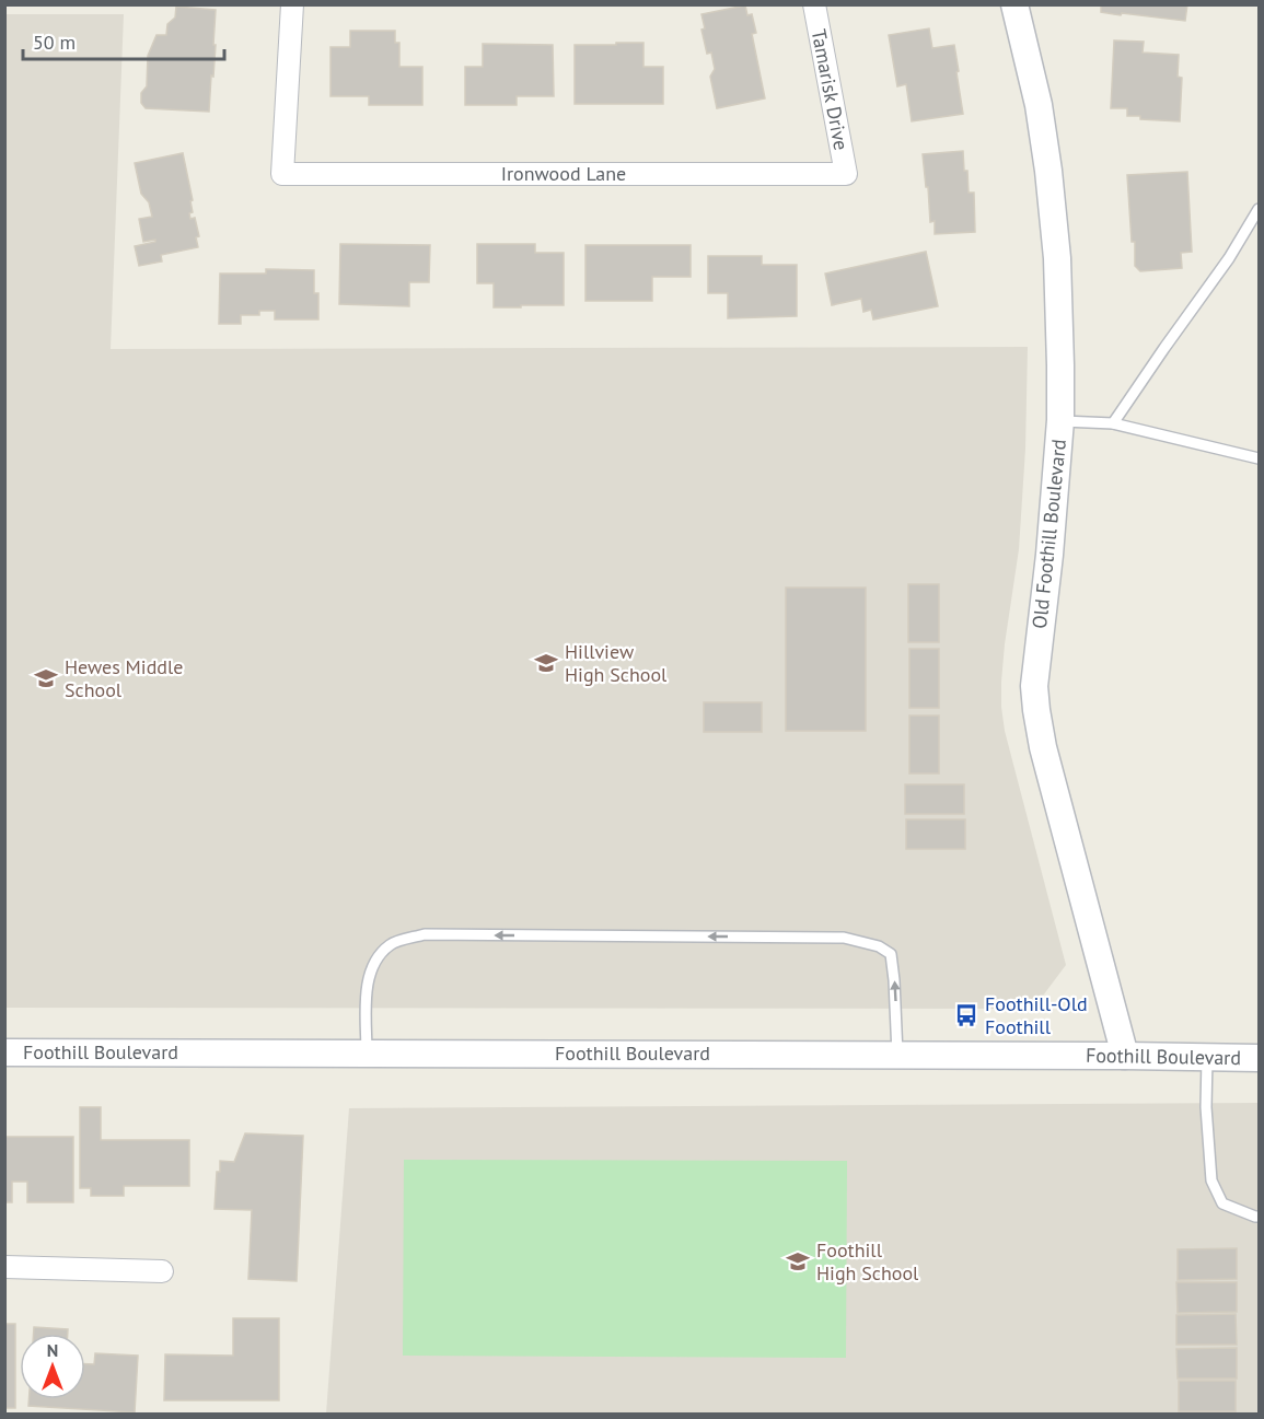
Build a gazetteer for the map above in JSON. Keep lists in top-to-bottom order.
{
  "streets": {
    "street": [
      "Tamarisk Drive",
      "Ironwood Lane",
      "Old Foothill Boulevard",
      "Foothill Boulevard"
    ]
  },
  "crossings": [
    ["Tamarisk Drive", "Ironwood Lane"],
    ["Old Foothill Boulevard", "Foothill Boulevard"]
  ],
  "places": {
    "school or university": ["Hillview High School", "Hewes Middle School", "Foothill High School"],
    "bus stop": ["Foothill-Old Foothill"]
  },
  "scale_bar": "50 m",
  "north": "top"
}
